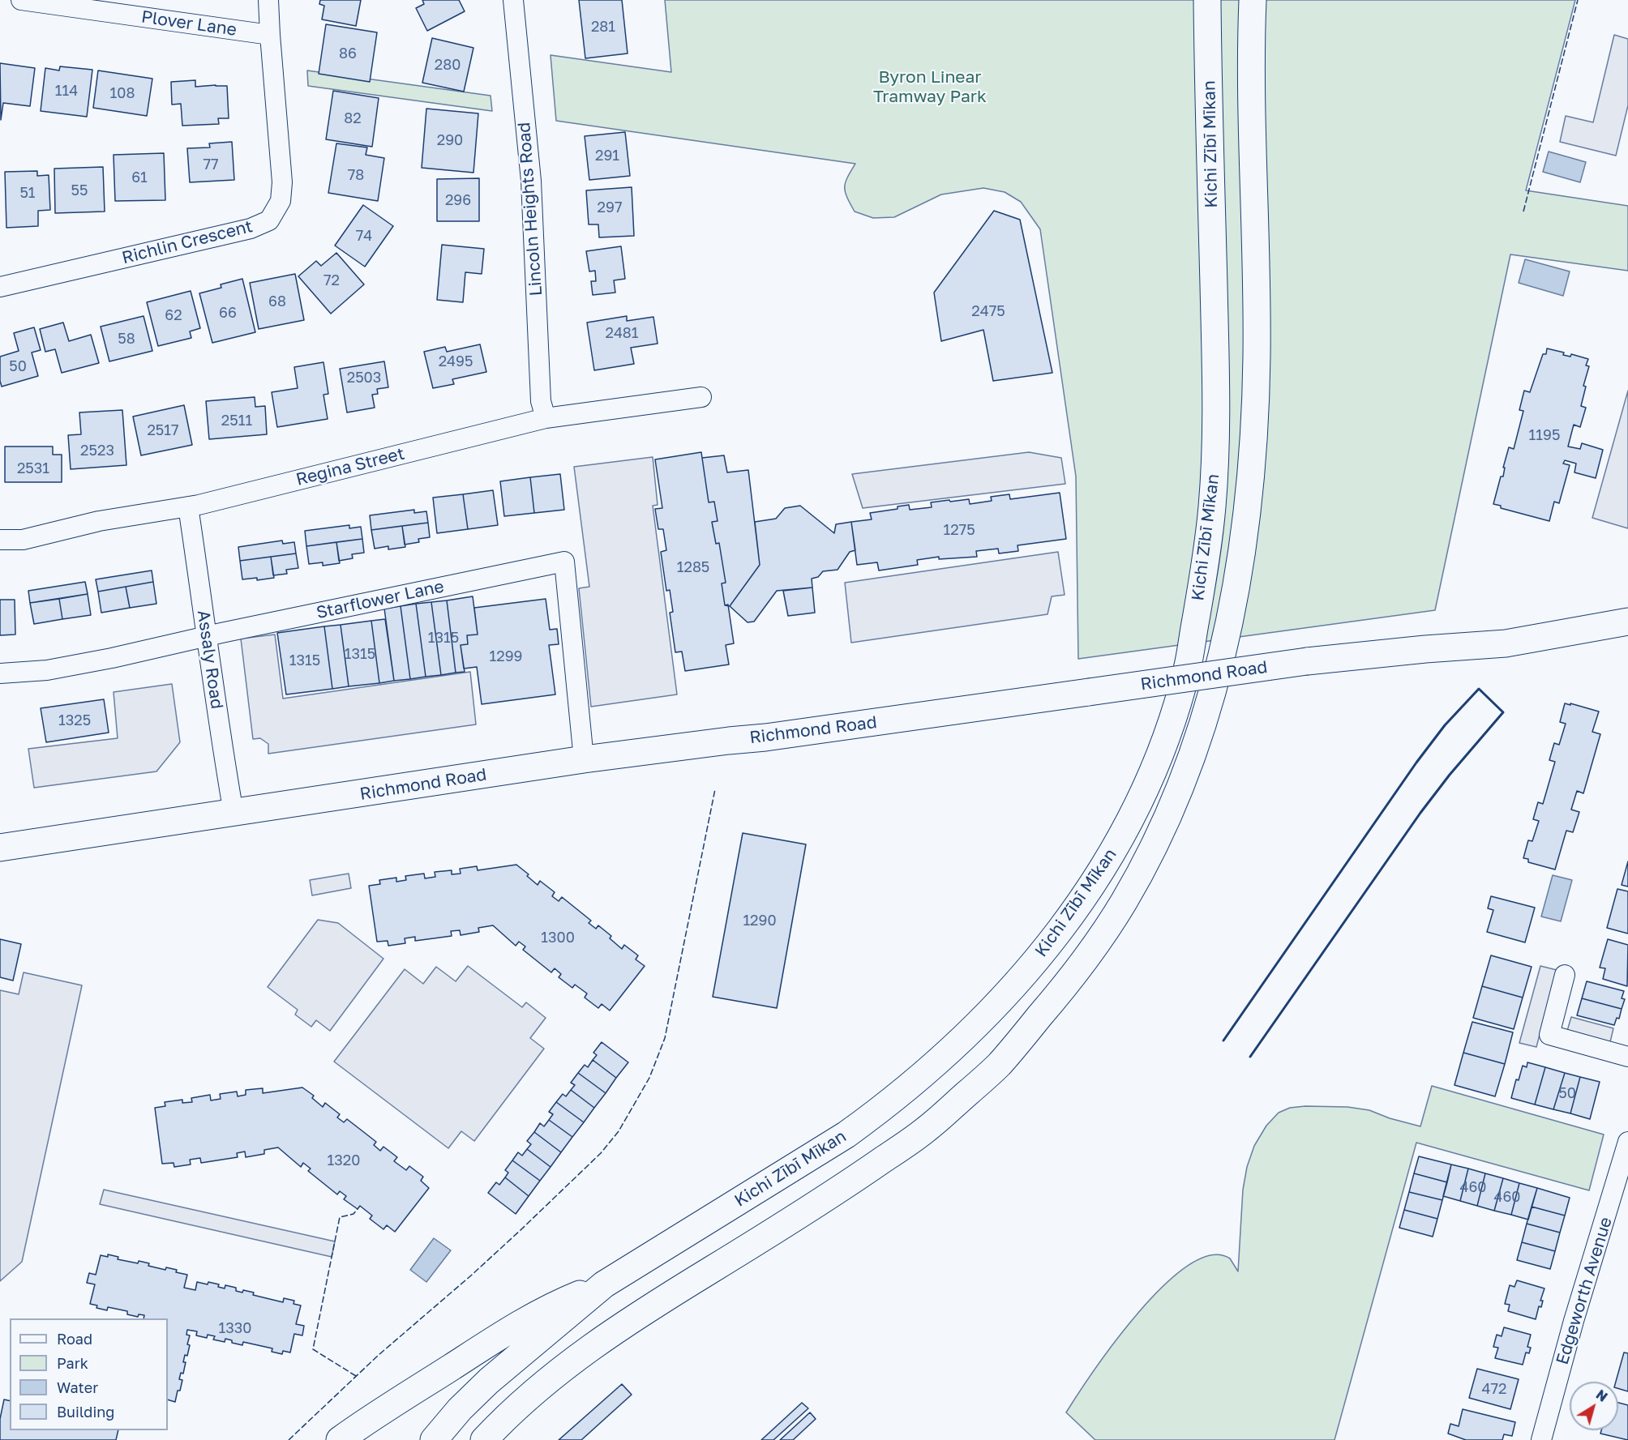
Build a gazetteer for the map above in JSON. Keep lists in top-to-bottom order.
{
  "streets": {
    "main road": ["Kichi Zībī Mīkan", "Richmond Road"],
    "street": [
      "Plover Lane",
      "Lincoln Heights Road",
      "Richlin Crescent",
      "Regina Street",
      "Starflower Lane",
      "Assaly Road",
      "Edgeworth Avenue"
    ]
  },
  "crossings": [
    ["Plover Lane", "Richlin Crescent"],
    ["Lincoln Heights Road", "Regina Street"],
    ["Regina Street", "Assaly Road"],
    ["Starflower Lane", "Assaly Road"],
    ["Starflower Lane", "Richmond Road"],
    ["Assaly Road", "Richmond Road"]
  ],
  "parks": ["Byron Linear Tramway Park"],
  "house_numbers": [
    "281",
    "86",
    "280",
    "114",
    "108",
    "82",
    "290",
    "291",
    "77",
    "78",
    "61",
    "55",
    "51",
    "296",
    "297",
    "74",
    "72",
    "68",
    "2475",
    "66",
    "62",
    "2481",
    "58",
    "2495",
    "50",
    "2503",
    "2511",
    "2517",
    "1195",
    "2523",
    "2531",
    "1275",
    "1285",
    "1315",
    "1315",
    "1299",
    "1315",
    "1325",
    "1290",
    "1300",
    "50",
    "1320",
    "460",
    "460",
    "1330",
    "472"
  ],
  "legend": [
    "Road",
    "Park",
    "Water",
    "Building"
  ],
  "north": "top right"
}
